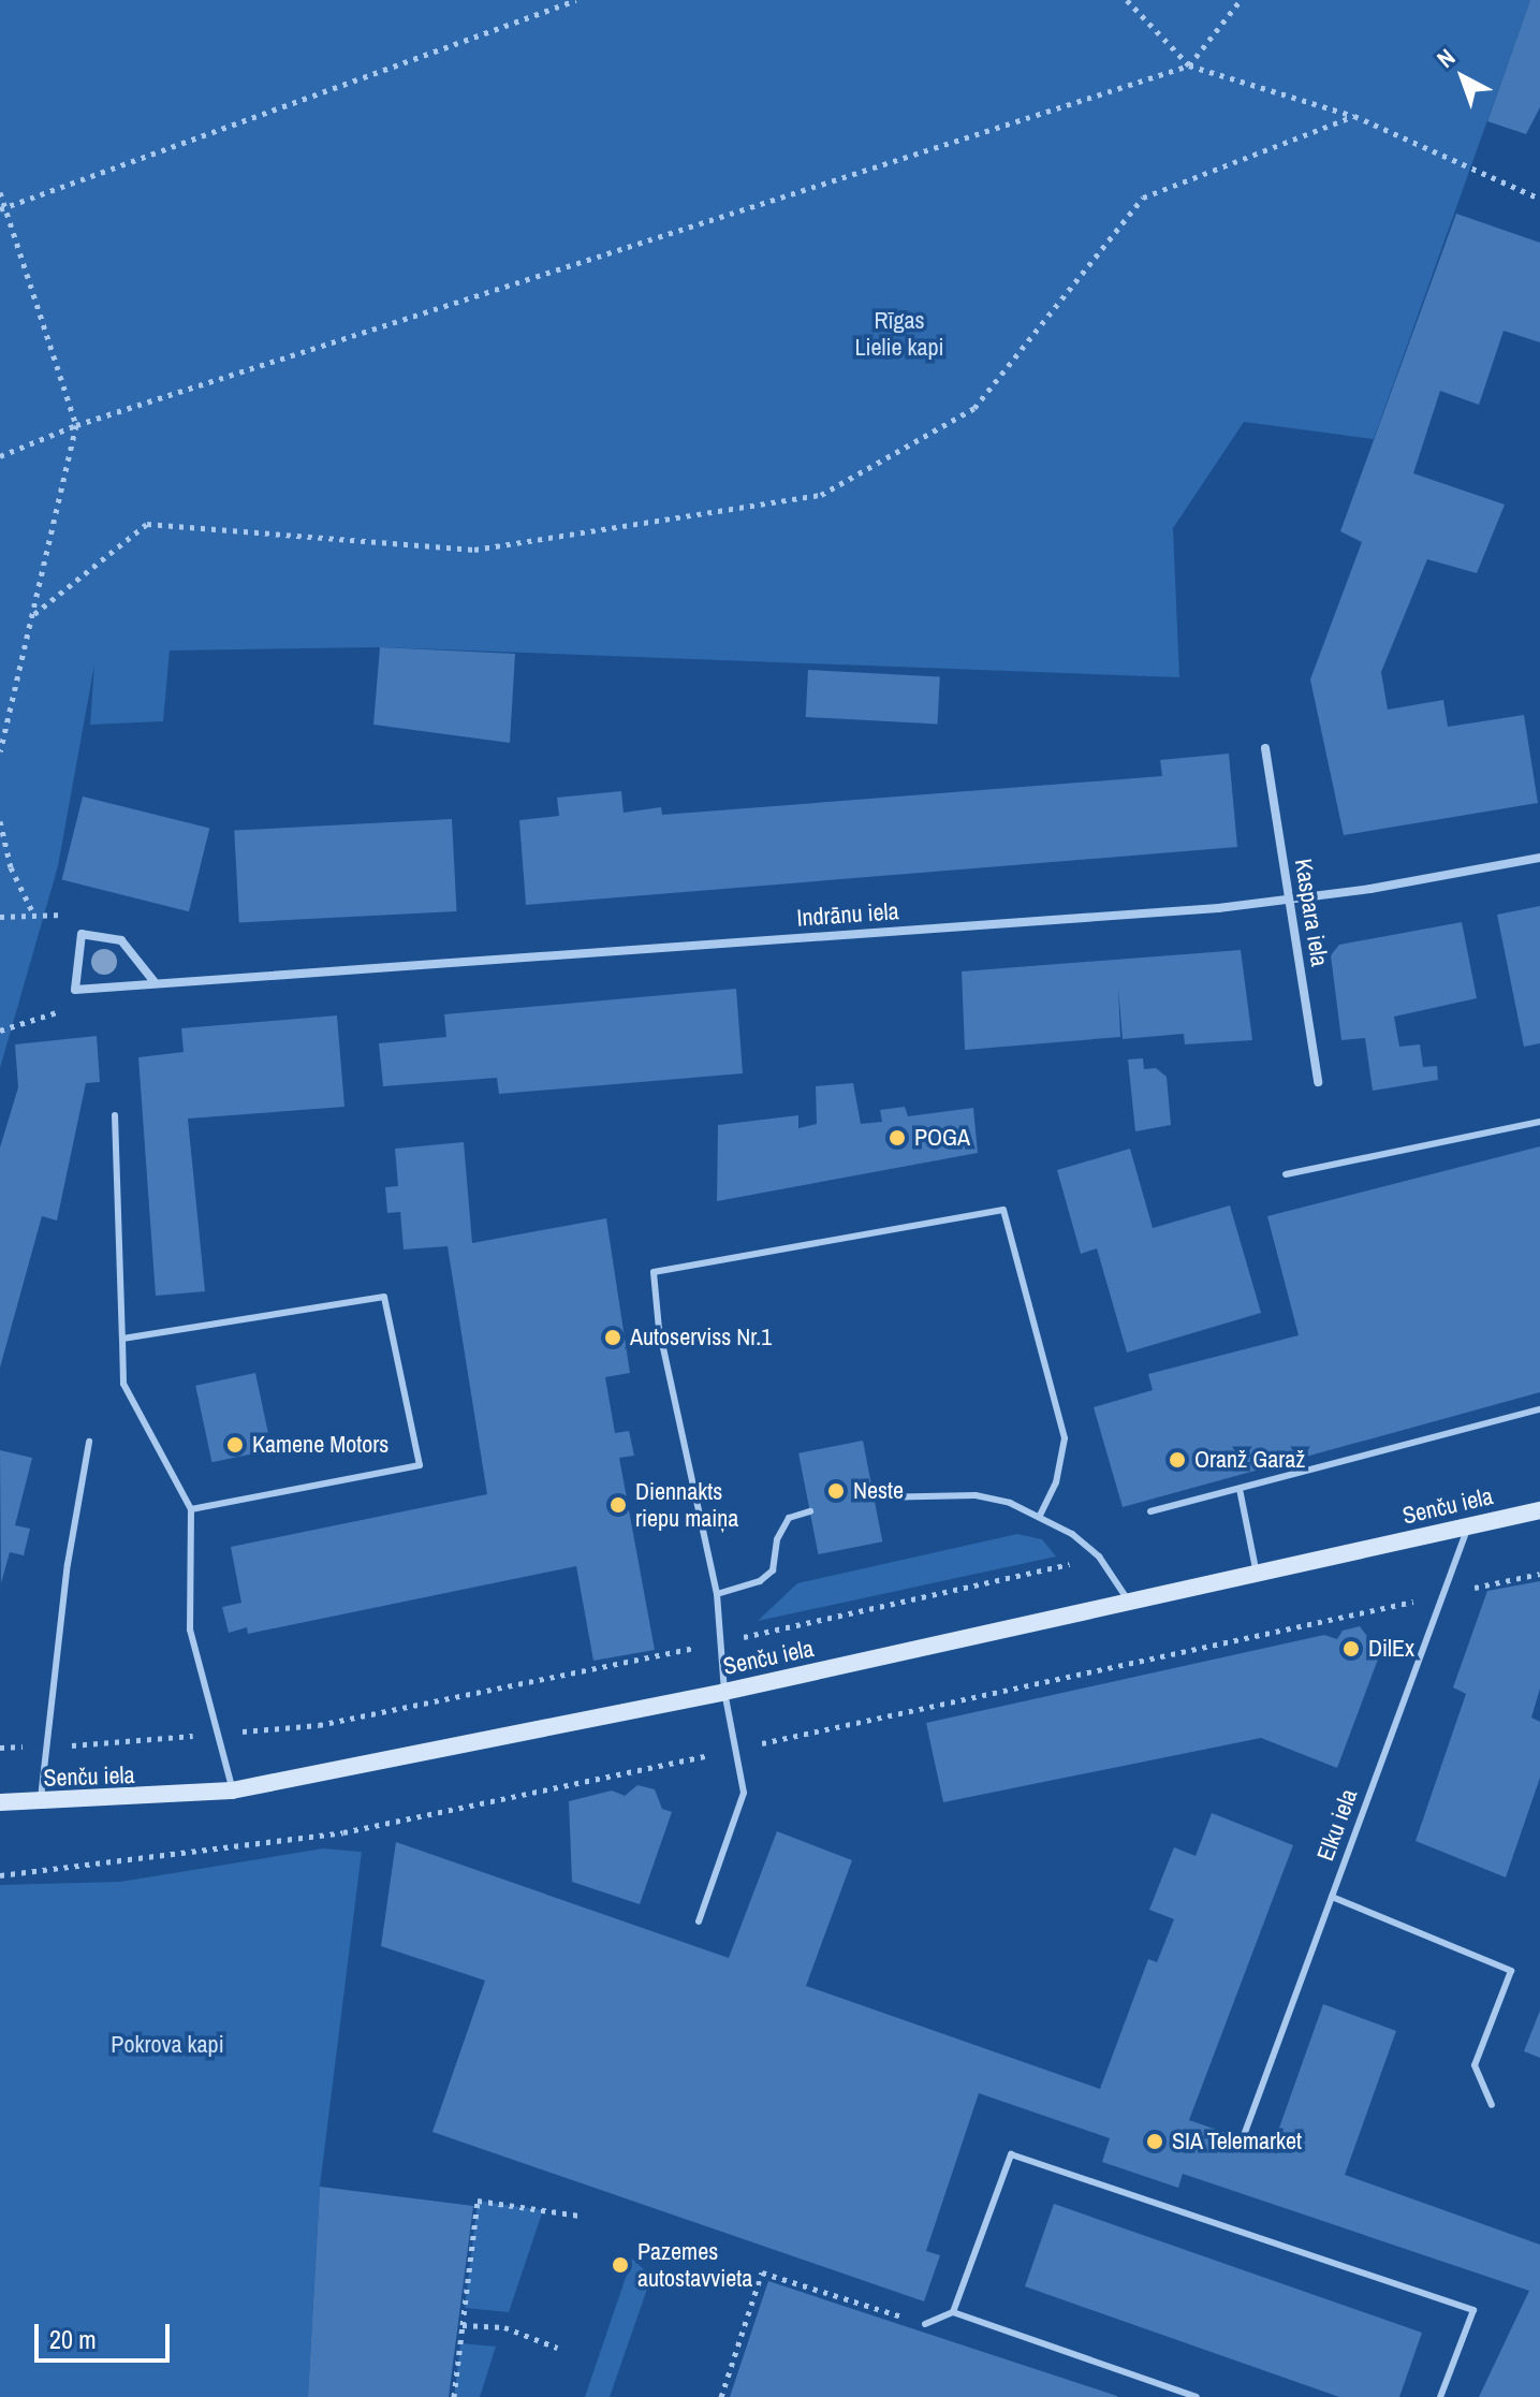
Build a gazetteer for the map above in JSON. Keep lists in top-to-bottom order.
{
  "streets": {
    "main road": ["Senču iela"],
    "street": ["Kaspara iela", "Indrānu iela"],
    "lane": ["Elku iela"]
  },
  "crossings": [
    ["Kaspara iela", "Indrānu iela"],
    ["Senču iela", "Elku iela"]
  ],
  "parks": ["Rīgas Lielie kapi", "Pokrova kapi"],
  "places": [
    "POGA",
    "Autoserviss Nr.1",
    "Kamene Motors",
    "Oranž Garaž",
    "Neste",
    "Diennakts riepu maiņa",
    "DilEx",
    "SIA Telemarket",
    "Pazemes autostavvieta"
  ],
  "scale_bar": "20 m",
  "north": "top left"
}
